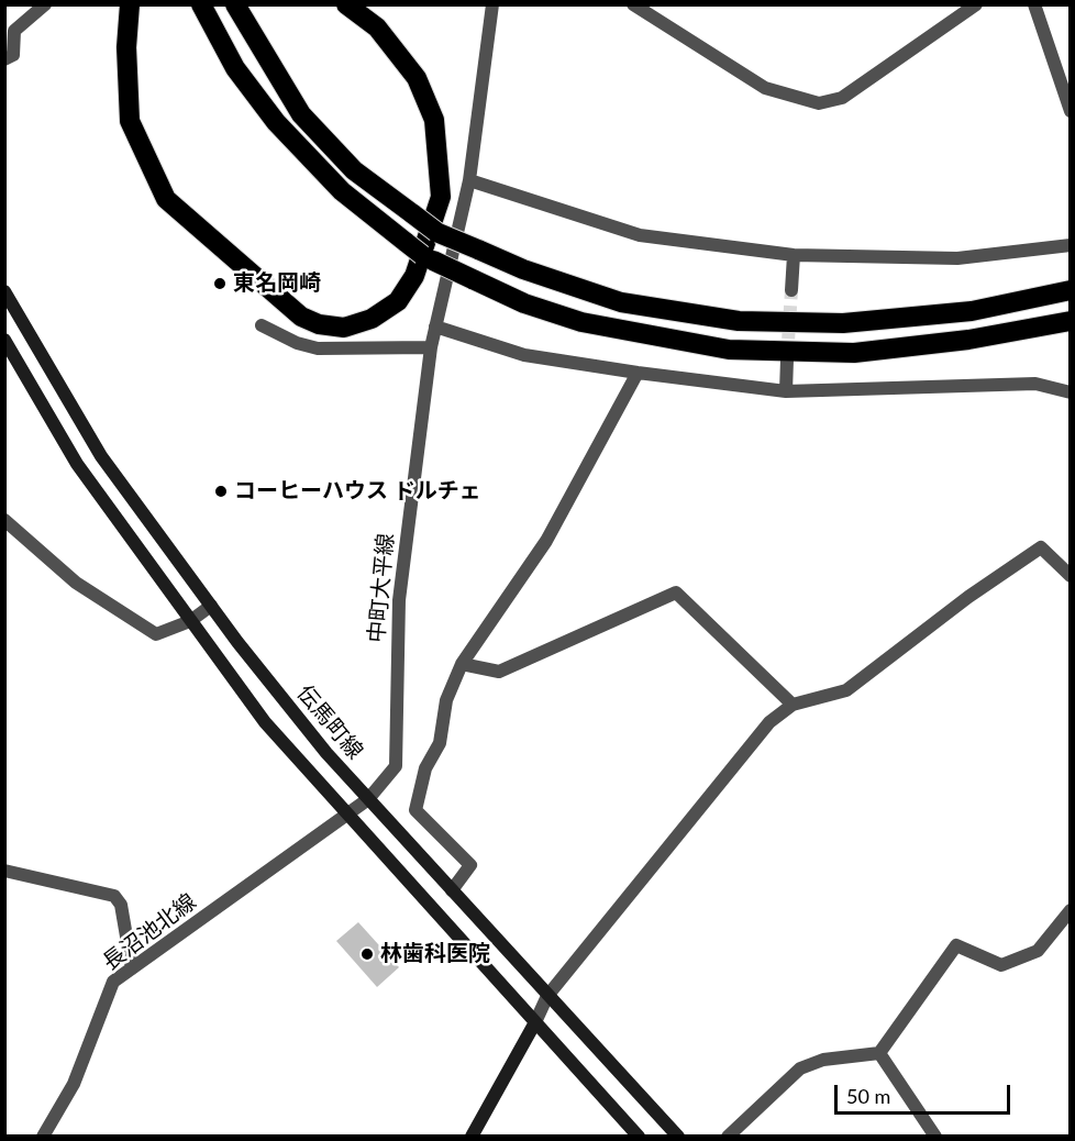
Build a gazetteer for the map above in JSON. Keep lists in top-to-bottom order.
{
  "streets": {
    "street": ["中町大平線", "伝馬町線", "長沼池北線"]
  },
  "crossings": [
    ["中町大平線", "伝馬町線"],
    ["中町大平線", "長沼池北線"]
  ],
  "places": ["東名岡崎", "コーヒーハウス ドルチェ", "林歯科医院"],
  "scale_bar": "50 m"
}
